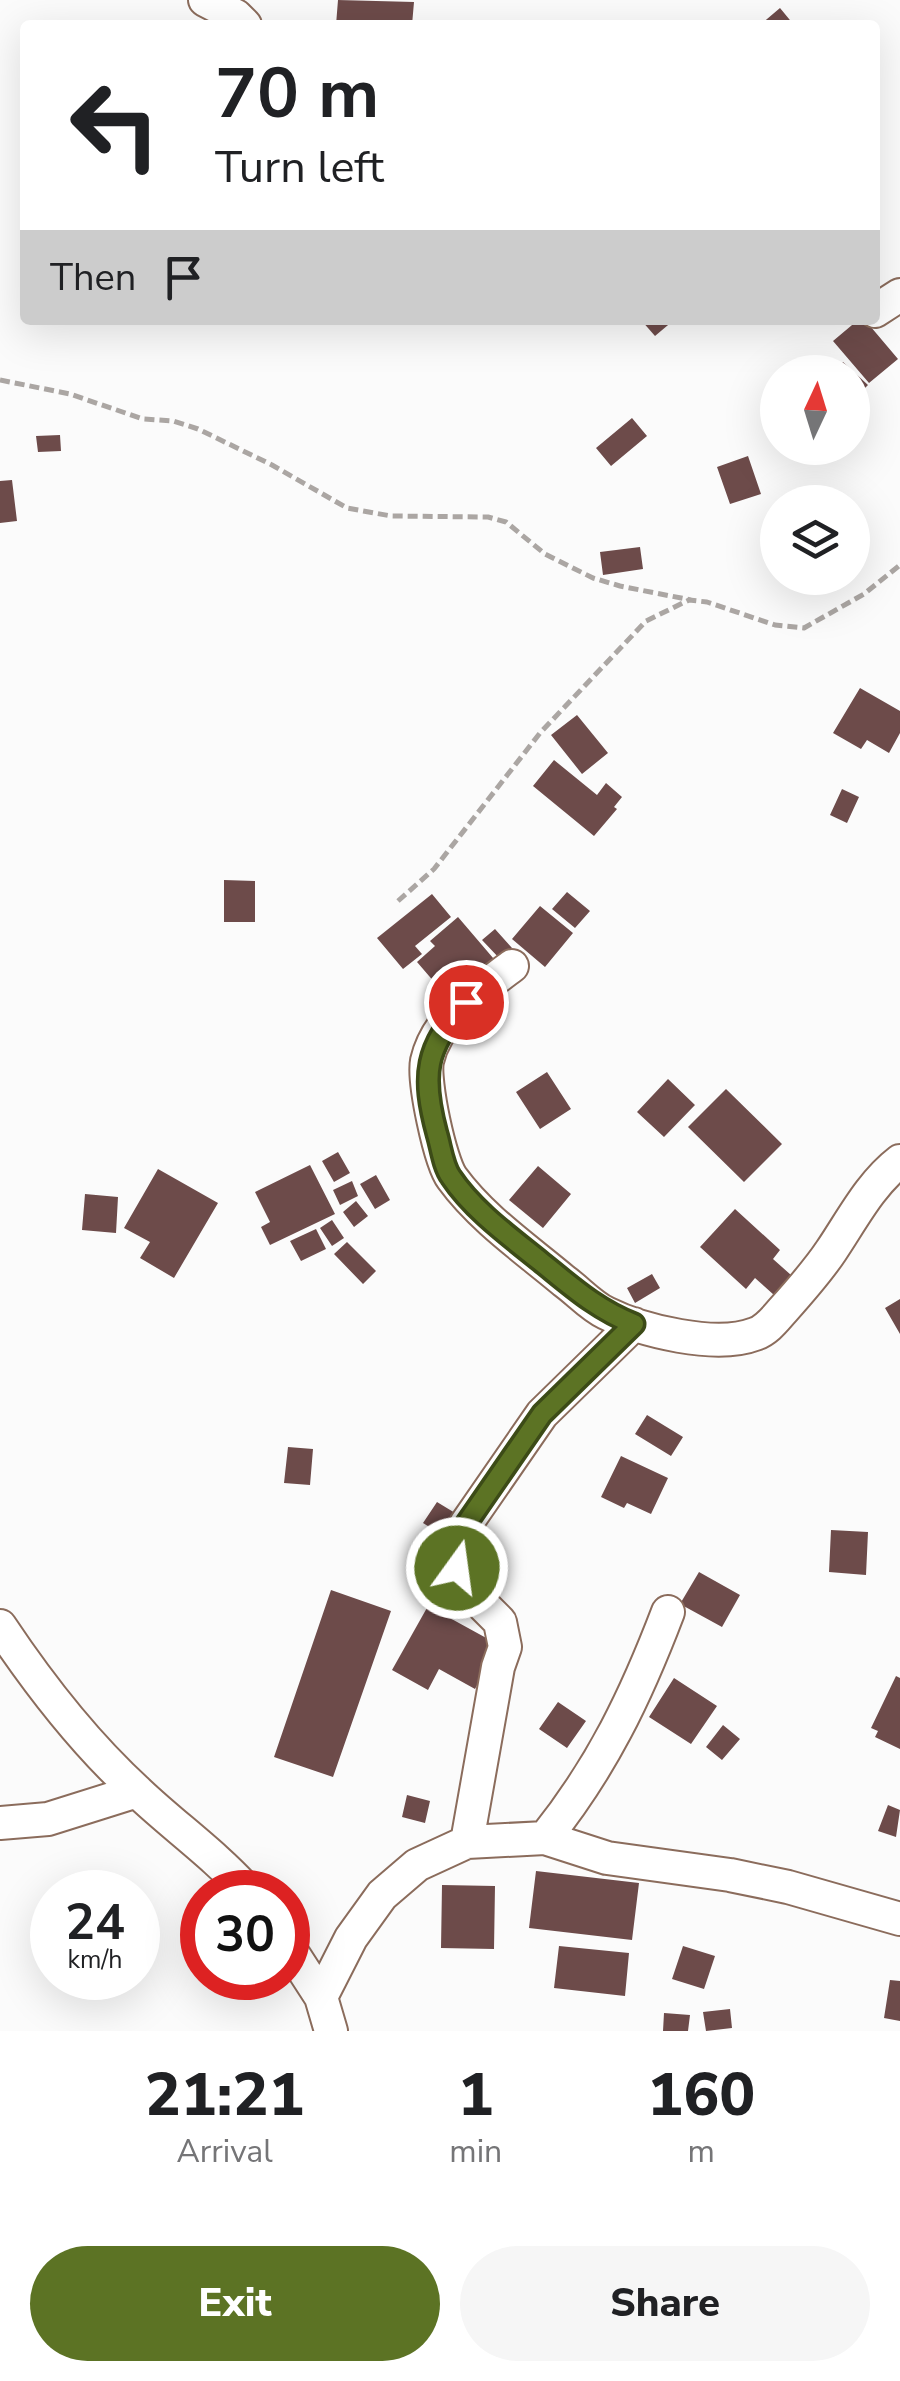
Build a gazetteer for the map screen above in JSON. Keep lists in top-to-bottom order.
{
  "north": "top",
  "page": {
    "turn": ["70 m", "Turn left"],
    "then": "Then",
    "speed": "24 km/h",
    "limit": "30",
    "eta": [
      "21:21",
      "Arrival",
      "1",
      "min",
      "160",
      "m"
    ],
    "buttons": ["Exit", "Share"]
  }
}
